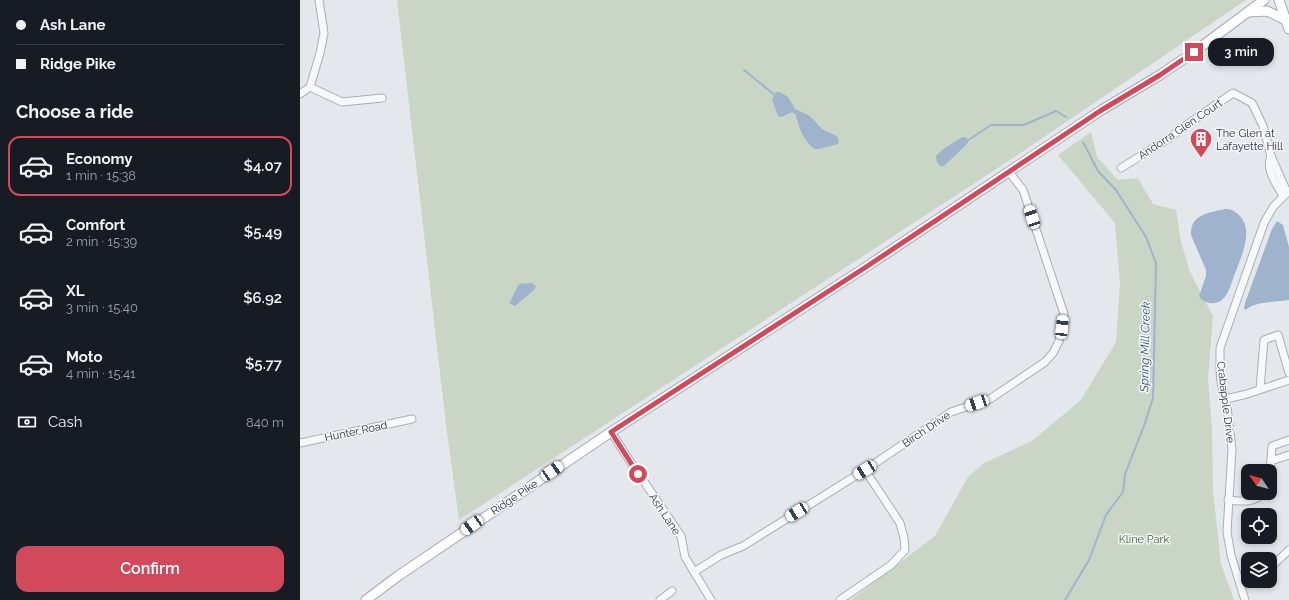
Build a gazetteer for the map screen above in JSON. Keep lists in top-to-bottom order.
{
  "streets": {
    "main road": ["Ridge Pike"],
    "street": [
      "Andorra Glen Court",
      "Crabapple Drive",
      "Birch Drive",
      "Hunter Road",
      "Ash Lane"
    ]
  },
  "crossings": [
    ["Andorra Glen Court", "Crabapple Drive"],
    ["Birch Drive", "Ridge Pike"],
    ["Birch Drive", "Ash Lane"],
    ["Ridge Pike", "Ash Lane"]
  ],
  "water": ["Spring Mill Creek"],
  "parks": ["Kline Park"],
  "places": {
    "building": ["The Glen at Lafayette Hill"]
  },
  "north": "top left",
  "page": {
    "banner": ["Ash Lane", "Ridge Pike"],
    "bubble": "3 min",
    "heading": "Choose a ride",
    "list": [
      {
        "name": "Economy",
        "note": "1 min · 15:38",
        "value": "$4.07"
      },
      {
        "name": "Comfort",
        "note": "2 min · 15:39",
        "value": "$5.49"
      },
      {
        "name": "XL",
        "note": "3 min · 15:40",
        "value": "$6.92"
      },
      {
        "name": "Moto",
        "note": "4 min · 15:41",
        "value": "$5.77"
      }
    ],
    "pay": ["Cash", "840 m"],
    "buttons": "Confirm"
  }
}
